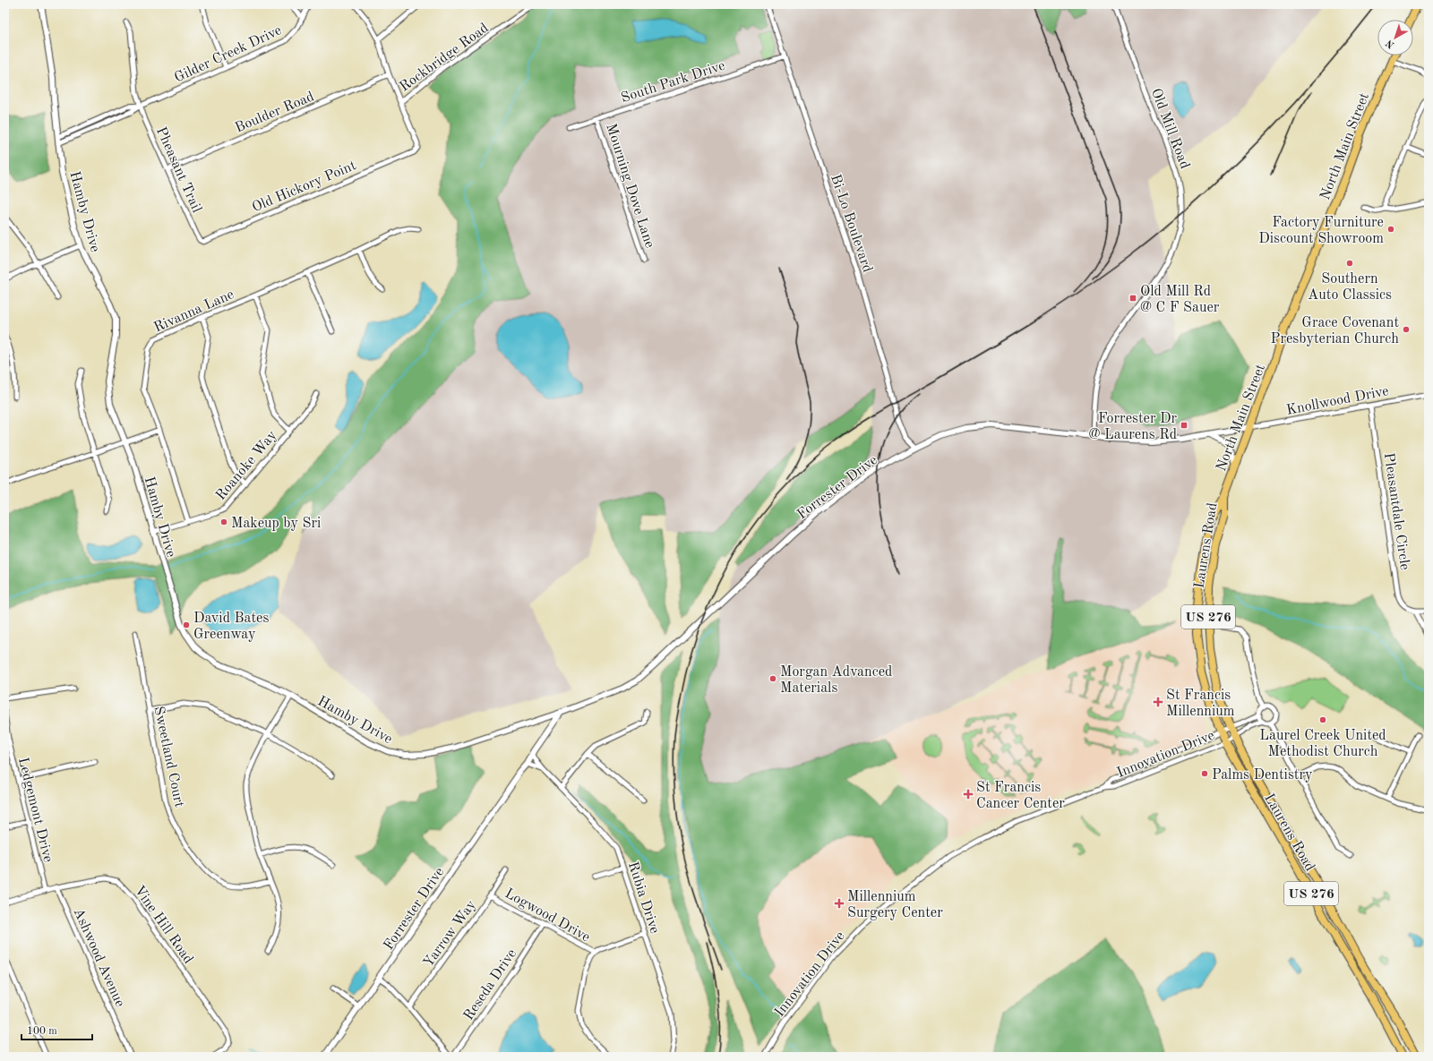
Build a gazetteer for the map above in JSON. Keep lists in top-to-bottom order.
{
  "streets": {
    "main road": ["North Main Street", "Laurens Road", "US 276"],
    "street": [
      "Gilder Creek Drive",
      "Rockbridge Road",
      "South Park Drive",
      "Boulder Road",
      "Old Mill Road",
      "Pheasant Trail",
      "Old Hickory Point",
      "Mourning Dove Lane",
      "Hamby Drive",
      "Bi-Lo Boulevard",
      "Rivanna Lane",
      "Knollwood Drive",
      "Roanoke Way",
      "Forrester Drive",
      "Pleasantdale Circle",
      "Innovation Drive",
      "Sweetland Court",
      "Ledgemont Drive",
      "Rubia Drive",
      "Logwood Drive",
      "Vine Hill Road",
      "Yarrow Way",
      "Ashwood Avenue",
      "Reseda Drive"
    ]
  },
  "crossings": [
    ["Gilder Creek Drive", "Pheasant Trail"],
    ["Gilder Creek Drive", "Hamby Drive"],
    ["Rockbridge Road", "Old Hickory Point"],
    ["South Park Drive", "Mourning Dove Lane"],
    ["South Park Drive", "Bi-Lo Boulevard"],
    ["Boulder Road", "Pheasant Trail"],
    ["Old Mill Road", "Forrester Drive"],
    ["North Main Street", "Knollwood Drive"],
    ["North Main Street", "Forrester Drive"],
    ["North Main Street", "Laurens Road"],
    ["Pheasant Trail", "Old Hickory Point"],
    ["Hamby Drive", "Roanoke Way"],
    ["Hamby Drive", "Forrester Drive"],
    ["Bi-Lo Boulevard", "Forrester Drive"],
    ["Rivanna Lane", "Roanoke Way"],
    ["Knollwood Drive", "Forrester Drive"],
    ["Knollwood Drive", "Pleasantdale Circle"],
    ["Forrester Drive", "Rubia Drive"],
    ["Laurens Road", "Innovation Drive"],
    ["Ledgemont Drive", "Vine Hill Road"],
    ["Logwood Drive", "Yarrow Way"],
    ["Logwood Drive", "Reseda Drive"],
    ["Vine Hill Road", "Ashwood Avenue"]
  ],
  "places": {
    "other": [
      "Factory Furniture Discount Showroom",
      "Southern Auto Classics",
      "Grace Covenant Presbyterian Church",
      "Makeup by Sri",
      "David Bates Greenway",
      "Morgan Advanced Materials",
      "Laurel Creek United Methodist Church",
      "Palms Dentistry"
    ],
    "transit": ["Old Mill Rd @ C F Sauer", "Forrester Dr @ Laurens Rd"],
    "health": ["St Francis Millennium", "St Francis Cancer Center", "Millennium Surgery Center"]
  },
  "scale_bar": "100 m",
  "north": "bottom left"
}
